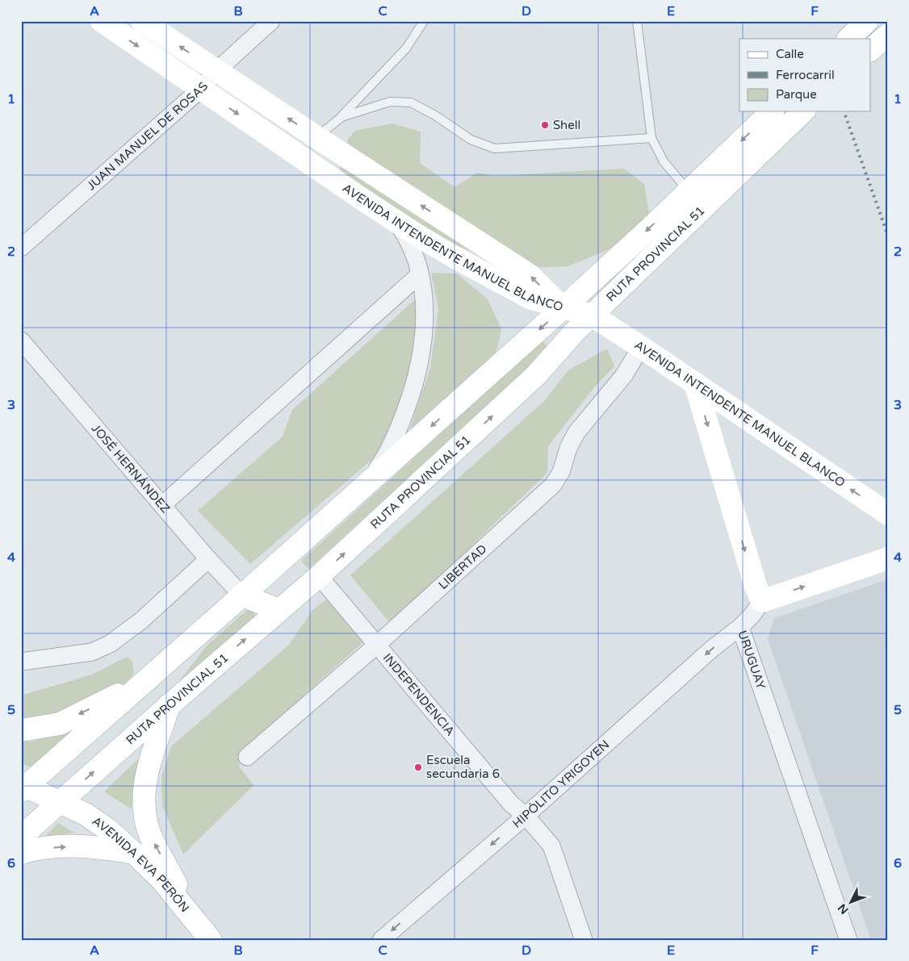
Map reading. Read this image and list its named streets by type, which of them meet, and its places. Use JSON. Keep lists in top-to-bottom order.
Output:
{
  "streets": {
    "main road": ["AVENIDA INTENDENTE MANUEL BLANCO", "RUTA PROVINCIAL 51", "AVENIDA EVA PERÓN"],
    "street": [
      "JUAN MANUEL DE ROSAS",
      "JOSÉ HERNÁNDEZ",
      "LIBERTAD",
      "URUGUAY",
      "INDEPENDENCIA",
      "HIPÓLITO YRIGOYEN"
    ]
  },
  "crossings": [
    ["JUAN MANUEL DE ROSAS", "AVENIDA INTENDENTE MANUEL BLANCO"],
    ["AVENIDA INTENDENTE MANUEL BLANCO", "RUTA PROVINCIAL 51"],
    ["AVENIDA INTENDENTE MANUEL BLANCO", "LIBERTAD"],
    ["RUTA PROVINCIAL 51", "JOSÉ HERNÁNDEZ"],
    ["RUTA PROVINCIAL 51", "INDEPENDENCIA"],
    ["RUTA PROVINCIAL 51", "AVENIDA EVA PERÓN"],
    ["LIBERTAD", "INDEPENDENCIA"],
    ["URUGUAY", "HIPÓLITO YRIGOYEN"],
    ["INDEPENDENCIA", "HIPÓLITO YRIGOYEN"]
  ],
  "one_way": ["HIPÓLITO YRIGOYEN"],
  "places": ["Shell", "Escuela secundaria 6"],
  "legend": ["Calle", "Ferrocarril", "Parque"],
  "north": "bottom left",
  "grid": {
    "columns": [
      "A",
      "B",
      "C",
      "D",
      "E",
      "F"
    ],
    "rows": [
      "1",
      "2",
      "3",
      "4",
      "5",
      "6"
    ]
  }
}
